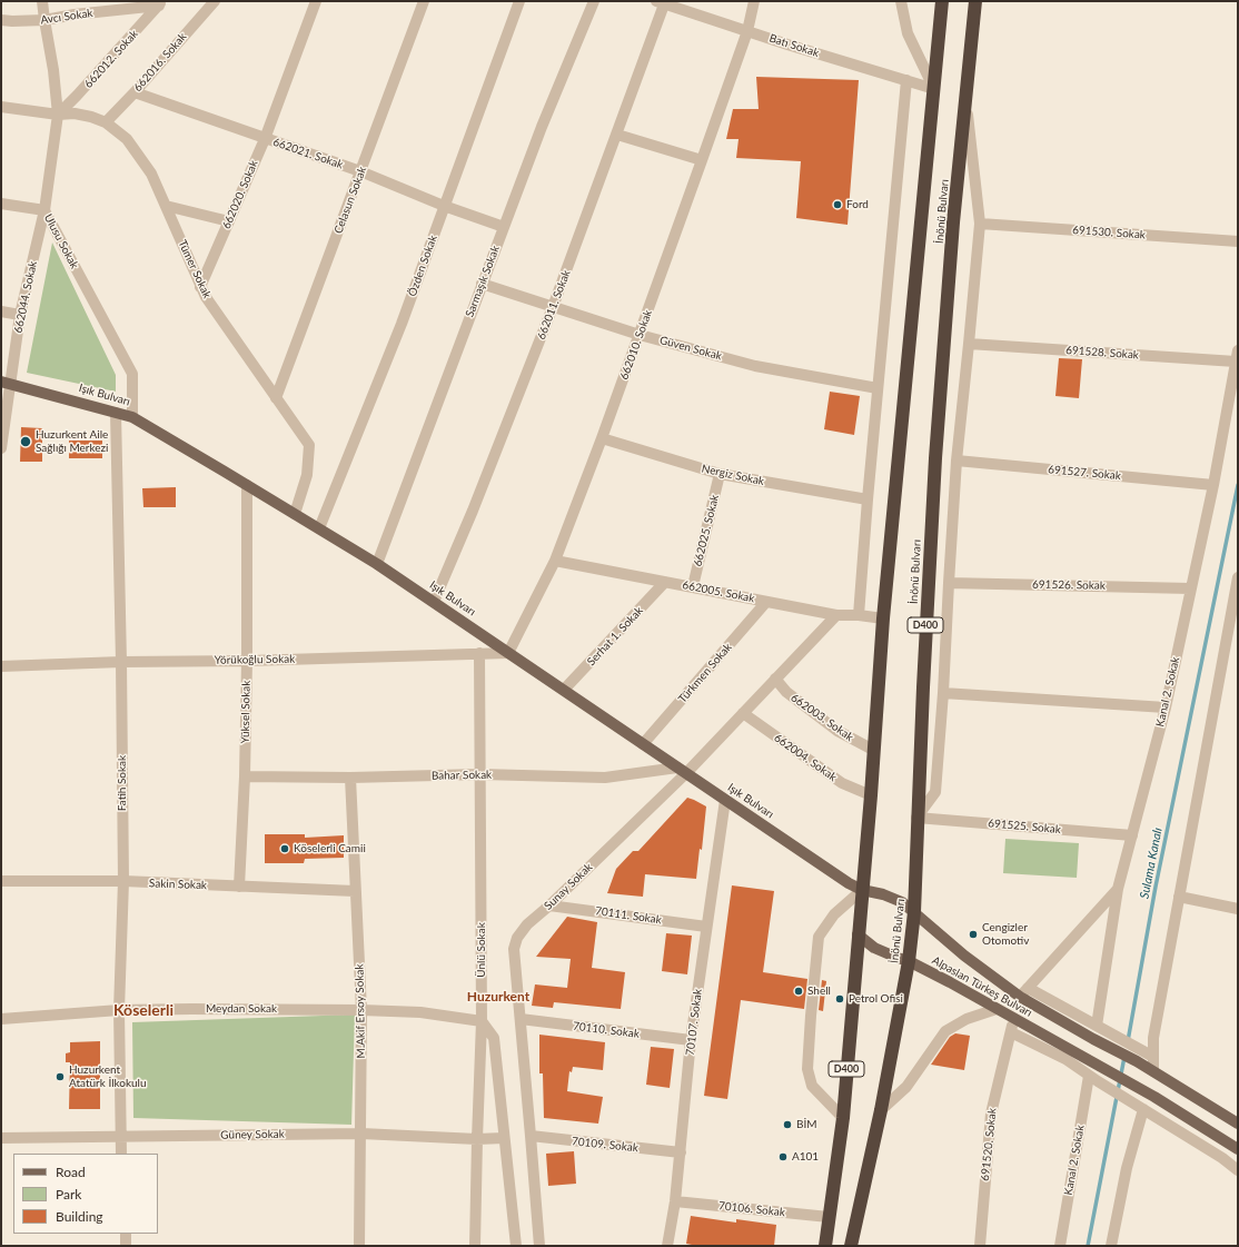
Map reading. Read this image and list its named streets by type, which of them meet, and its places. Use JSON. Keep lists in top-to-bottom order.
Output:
{
  "streets": {
    "highway": ["İnönü Bulvarı", "D400"],
    "main road": ["Işık Bulvarı", "Alpaslan Türkeş Bulvarı"],
    "street": [
      "Avcı Sokak",
      "Batı Sokak",
      "662012. Sokak",
      "662016. Sokak",
      "662021. Sokak",
      "662020. Sokak",
      "Celasun Sokak",
      "691530. Sokak",
      "Ulusu Sokak",
      "Özden Sokak",
      "Tümer Sokak",
      "Sarmaşık Sokak",
      "662044. Sokak",
      "662011. Sokak",
      "662010. Sokak",
      "Güven Sokak",
      "691528. Sokak",
      "691527. Sokak",
      "Nergiz Sokak",
      "662025. Sokak",
      "691526. Sokak",
      "662005. Sokak",
      "Serhat 1. Sokak",
      "Yörükoğlu Sokak",
      "Türkmen Sokak",
      "Kanal 2. Sokak",
      "Yüksel Sokak",
      "662003. Sokak",
      "662004. Sokak",
      "Bahar Sokak",
      "Fatih Sokak",
      "691525. Sokak",
      "Sakin Sokak",
      "Sunay Sokak",
      "70111. Sokak",
      "Ünlü Sokak",
      "Meydan Sokak",
      "M.Akif Ersoy Sokak",
      "70107. Sokak",
      "70110. Sokak",
      "Güney Sokak",
      "70109. Sokak",
      "691520. Sokak",
      "70106. Sokak"
    ]
  },
  "crossings": [
    ["Avcı Sokak", "662012. Sokak"],
    ["Avcı Sokak", "Ulusu Sokak"],
    ["Batı Sokak", "İnönü Bulvarı"],
    ["Batı Sokak", "662011. Sokak"],
    ["Batı Sokak", "662010. Sokak"],
    ["662012. Sokak", "Ulusu Sokak"],
    ["662012. Sokak", "Tümer Sokak"],
    ["662016. Sokak", "662021. Sokak"],
    ["662016. Sokak", "Tümer Sokak"],
    ["662021. Sokak", "662020. Sokak"],
    ["662021. Sokak", "Celasun Sokak"],
    ["662021. Sokak", "Özden Sokak"],
    ["662021. Sokak", "Sarmaşık Sokak"],
    ["662020. Sokak", "Tümer Sokak"],
    ["Celasun Sokak", "Tümer Sokak"],
    ["İnönü Bulvarı", "Işık Bulvarı"],
    ["İnönü Bulvarı", "662005. Sokak"],
    ["İnönü Bulvarı", "D400"],
    ["İnönü Bulvarı", "662003. Sokak"],
    ["İnönü Bulvarı", "662004. Sokak"],
    ["İnönü Bulvarı", "691525. Sokak"],
    ["İnönü Bulvarı", "Alpaslan Türkeş Bulvarı"],
    ["Ulusu Sokak", "Tümer Sokak"],
    ["Ulusu Sokak", "662044. Sokak"],
    ["Ulusu Sokak", "Işık Bulvarı"],
    ["Özden Sokak", "Işık Bulvarı"],
    ["Tümer Sokak", "Işık Bulvarı"],
    ["Sarmaşık Sokak", "Güven Sokak"],
    ["Sarmaşık Sokak", "Işık Bulvarı"],
    ["662044. Sokak", "Işık Bulvarı"],
    ["662011. Sokak", "Güven Sokak"],
    ["662011. Sokak", "Işık Bulvarı"],
    ["662010. Sokak", "Güven Sokak"],
    ["662010. Sokak", "Işık Bulvarı"],
    ["662010. Sokak", "Nergiz Sokak"],
    ["662010. Sokak", "662005. Sokak"],
    ["662010. Sokak", "Yörükoğlu Sokak"],
    ["691528. Sokak", "Kanal 2. Sokak"],
    ["Işık Bulvarı", "D400"],
    ["Işık Bulvarı", "Serhat 1. Sokak"],
    ["Işık Bulvarı", "Yörükoğlu Sokak"],
    ["Işık Bulvarı", "Türkmen Sokak"],
    ["Işık Bulvarı", "Yüksel Sokak"],
    ["Işık Bulvarı", "Bahar Sokak"],
    ["Işık Bulvarı", "Fatih Sokak"],
    ["Işık Bulvarı", "Sunay Sokak"],
    ["Işık Bulvarı", "Alpaslan Türkeş Bulvarı"],
    ["Işık Bulvarı", "70107. Sokak"],
    ["691527. Sokak", "Kanal 2. Sokak"],
    ["Nergiz Sokak", "662025. Sokak"],
    ["662025. Sokak", "662005. Sokak"],
    ["691526. Sokak", "Kanal 2. Sokak"],
    ["662005. Sokak", "Serhat 1. Sokak"],
    ["662005. Sokak", "Türkmen Sokak"],
    ["662005. Sokak", "Sunay Sokak"],
    ["D400", "Alpaslan Türkeş Bulvarı"],
    ["D400", "70106. Sokak"],
    ["Yörükoğlu Sokak", "Yüksel Sokak"],
    ["Yörükoğlu Sokak", "Fatih Sokak"],
    ["Yörükoğlu Sokak", "Ünlü Sokak"],
    ["Kanal 2. Sokak", "691525. Sokak"],
    ["Kanal 2. Sokak", "Alpaslan Türkeş Bulvarı"],
    ["Yüksel Sokak", "Bahar Sokak"],
    ["Yüksel Sokak", "Sakin Sokak"],
    ["662003. Sokak", "Sunay Sokak"],
    ["662004. Sokak", "Sunay Sokak"],
    ["Bahar Sokak", "Sunay Sokak"],
    ["Bahar Sokak", "Ünlü Sokak"],
    ["Bahar Sokak", "M.Akif Ersoy Sokak"],
    ["Fatih Sokak", "Sakin Sokak"],
    ["Fatih Sokak", "Meydan Sokak"],
    ["Fatih Sokak", "Güney Sokak"],
    ["Sakin Sokak", "M.Akif Ersoy Sokak"],
    ["Sunay Sokak", "70111. Sokak"],
    ["Sunay Sokak", "70110. Sokak"],
    ["Sunay Sokak", "70109. Sokak"],
    ["70111. Sokak", "70107. Sokak"],
    ["Ünlü Sokak", "Meydan Sokak"],
    ["Ünlü Sokak", "Güney Sokak"],
    ["Alpaslan Türkeş Bulvarı", "691520. Sokak"],
    ["Meydan Sokak", "M.Akif Ersoy Sokak"],
    ["M.Akif Ersoy Sokak", "Güney Sokak"],
    ["70107. Sokak", "70110. Sokak"],
    ["70107. Sokak", "70109. Sokak"],
    ["70107. Sokak", "70106. Sokak"]
  ],
  "districts": ["Huzurkent", "Köselerli"],
  "water": ["Sulama Kanalı"],
  "places": [
    "Ford",
    "Huzurkent Aile Sağlığı Merkezi",
    "Köselerli Camii",
    "Cengizler Otomotiv",
    "Shell",
    "Petrol Ofisi",
    "Huzurkent Atatürk İlkokulu",
    "BİM",
    "A101"
  ],
  "legend": ["Road", "Park", "Building"]
}
